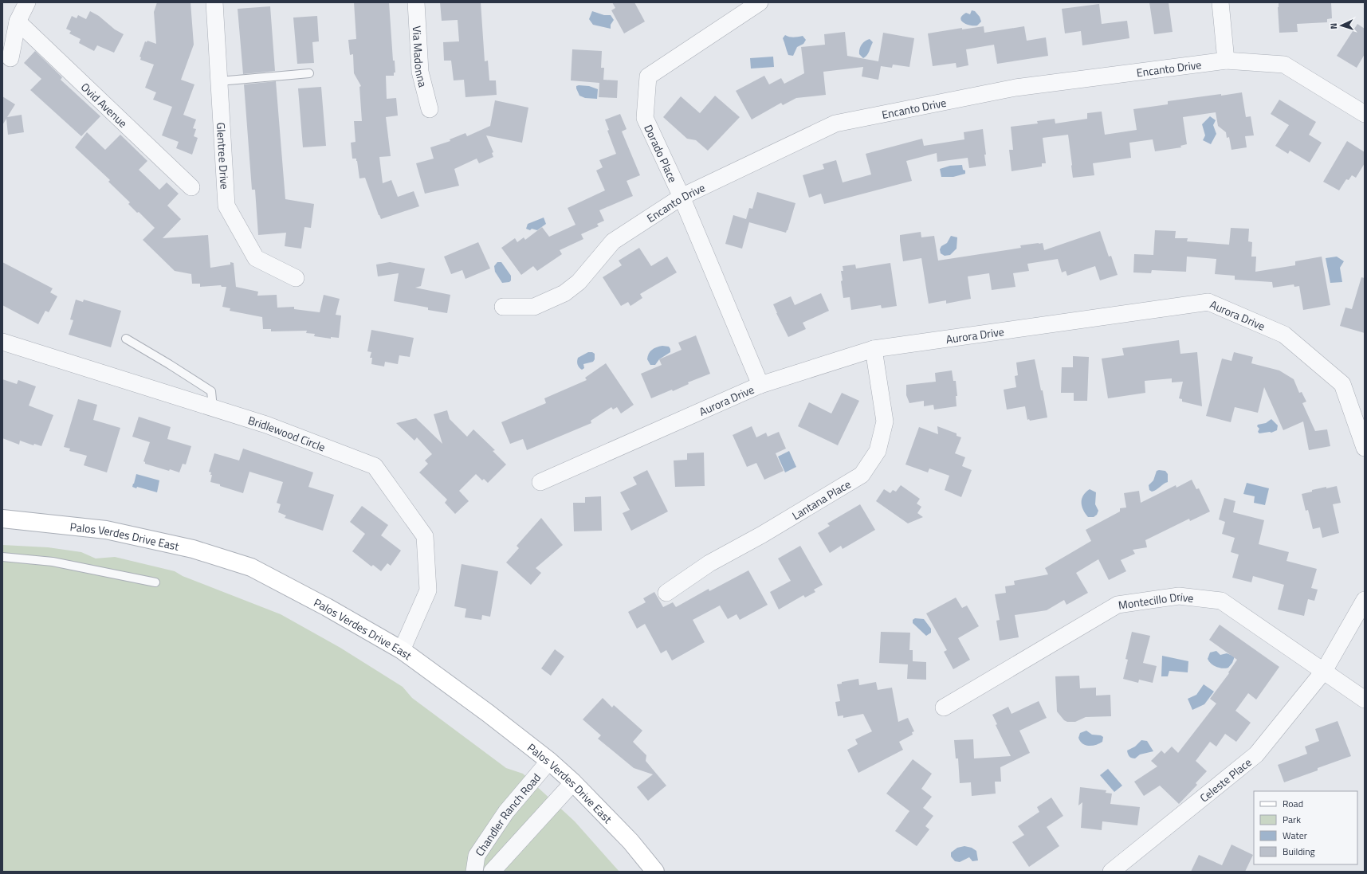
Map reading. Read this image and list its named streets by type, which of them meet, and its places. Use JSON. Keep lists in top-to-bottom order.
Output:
{
  "streets": {
    "main road": ["Palos Verdes Drive East"],
    "street": [
      "Via Madonna",
      "Encanto Drive",
      "Ovid Avenue",
      "Dorado Place",
      "Glentree Drive",
      "Aurora Drive",
      "Bridlewood Circle",
      "Lantana Place",
      "Montecillo Drive",
      "Celeste Place",
      "Chandler Ranch Road"
    ]
  },
  "crossings": [
    ["Encanto Drive", "Dorado Place"],
    ["Dorado Place", "Aurora Drive"],
    ["Aurora Drive", "Lantana Place"],
    ["Bridlewood Circle", "Palos Verdes Drive East"],
    ["Palos Verdes Drive East", "Chandler Ranch Road"],
    ["Montecillo Drive", "Celeste Place"]
  ],
  "legend": [
    "Road",
    "Park",
    "Water",
    "Building"
  ],
  "north": "left"
}
